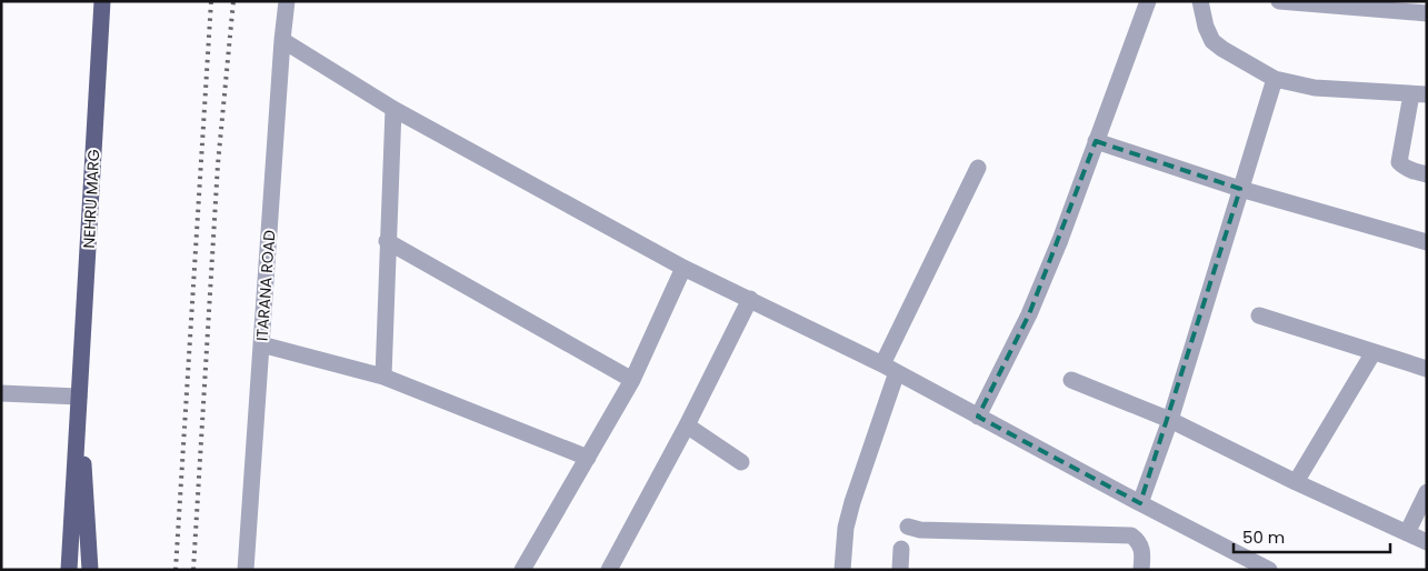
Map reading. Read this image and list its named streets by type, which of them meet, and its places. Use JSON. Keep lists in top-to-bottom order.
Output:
{
  "streets": {
    "main road": ["NEHRU MARG"],
    "street": ["ITARANA ROAD"]
  },
  "scale_bar": "50 m"
}
